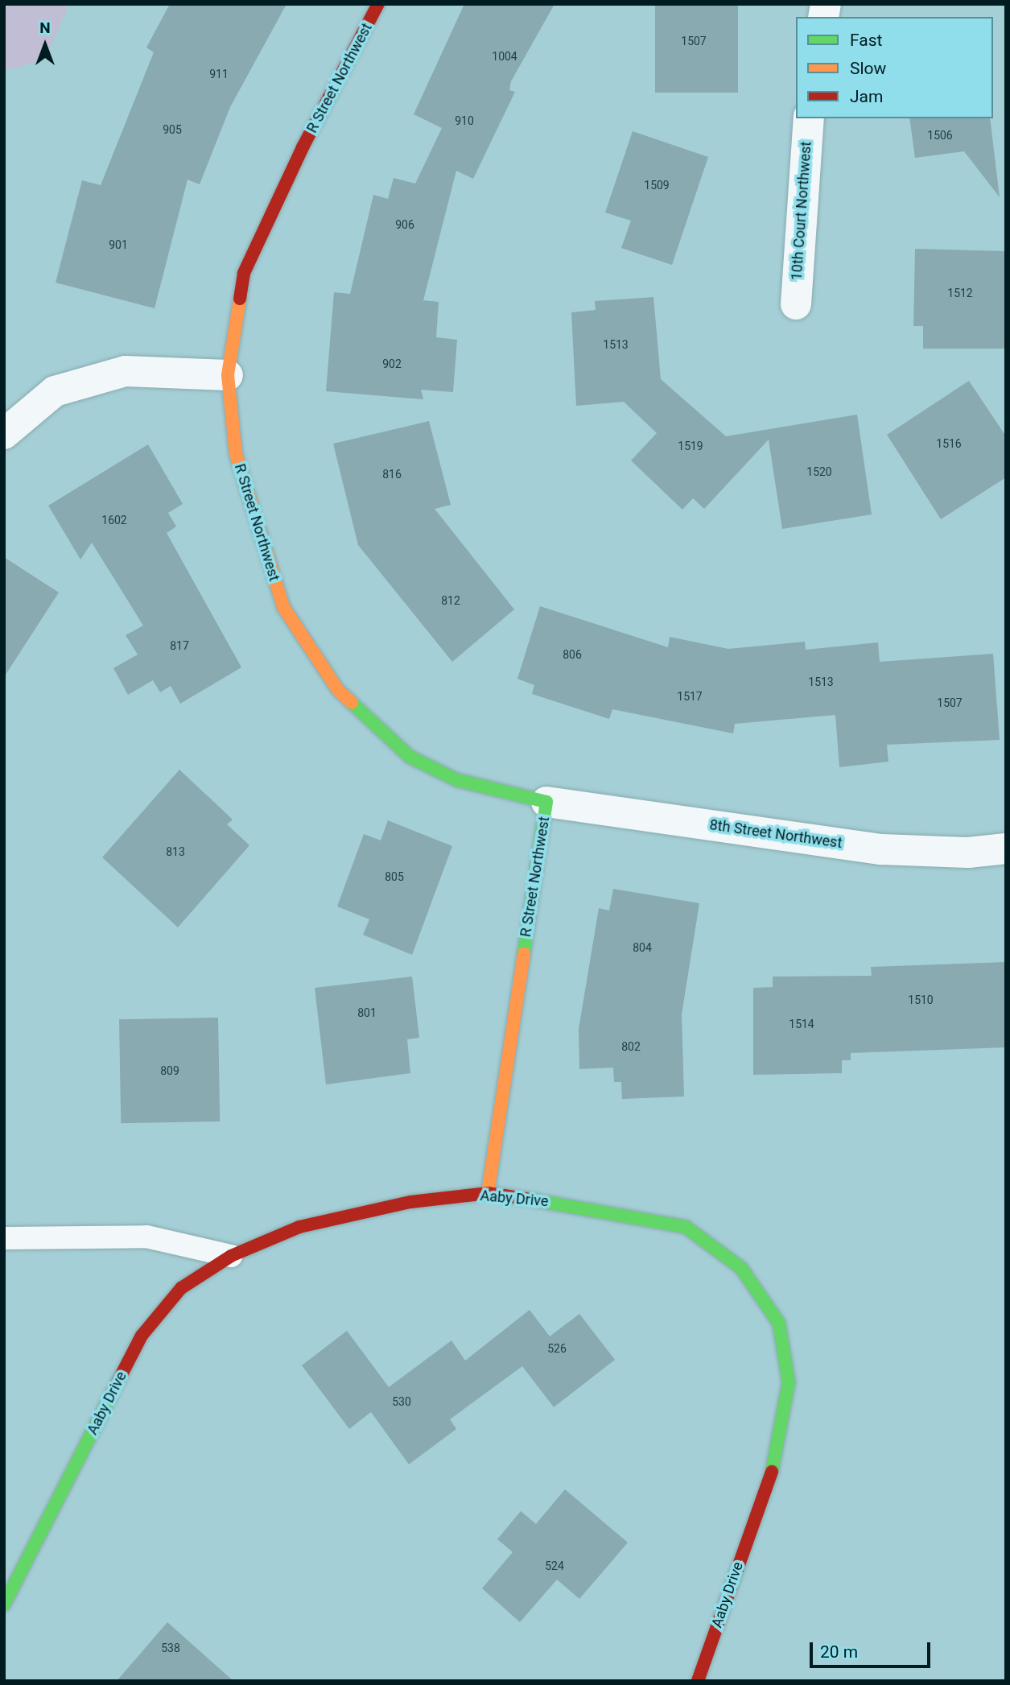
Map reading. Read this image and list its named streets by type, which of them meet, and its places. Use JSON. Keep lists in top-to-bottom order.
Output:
{
  "streets": {
    "street": [
      "R Street Northwest",
      "10th Court Northwest",
      "8th Street Northwest",
      "Aaby Drive"
    ]
  },
  "crossings": [
    ["R Street Northwest", "8th Street Northwest"],
    ["R Street Northwest", "Aaby Drive"]
  ],
  "house_numbers": [
    "1507",
    "1004",
    "911",
    "910",
    "905",
    "1506",
    "1509",
    "906",
    "901",
    "1512",
    "1513",
    "902",
    "1516",
    "1519",
    "1520",
    "816",
    "1602",
    "812",
    "817",
    "806",
    "1513",
    "1517",
    "1507",
    "813",
    "805",
    "804",
    "1510",
    "801",
    "1514",
    "802",
    "809",
    "526",
    "530",
    "524",
    "538"
  ],
  "legend": ["Fast", "Slow", "Jam"],
  "scale_bar": "20 m",
  "north": "top"
}
